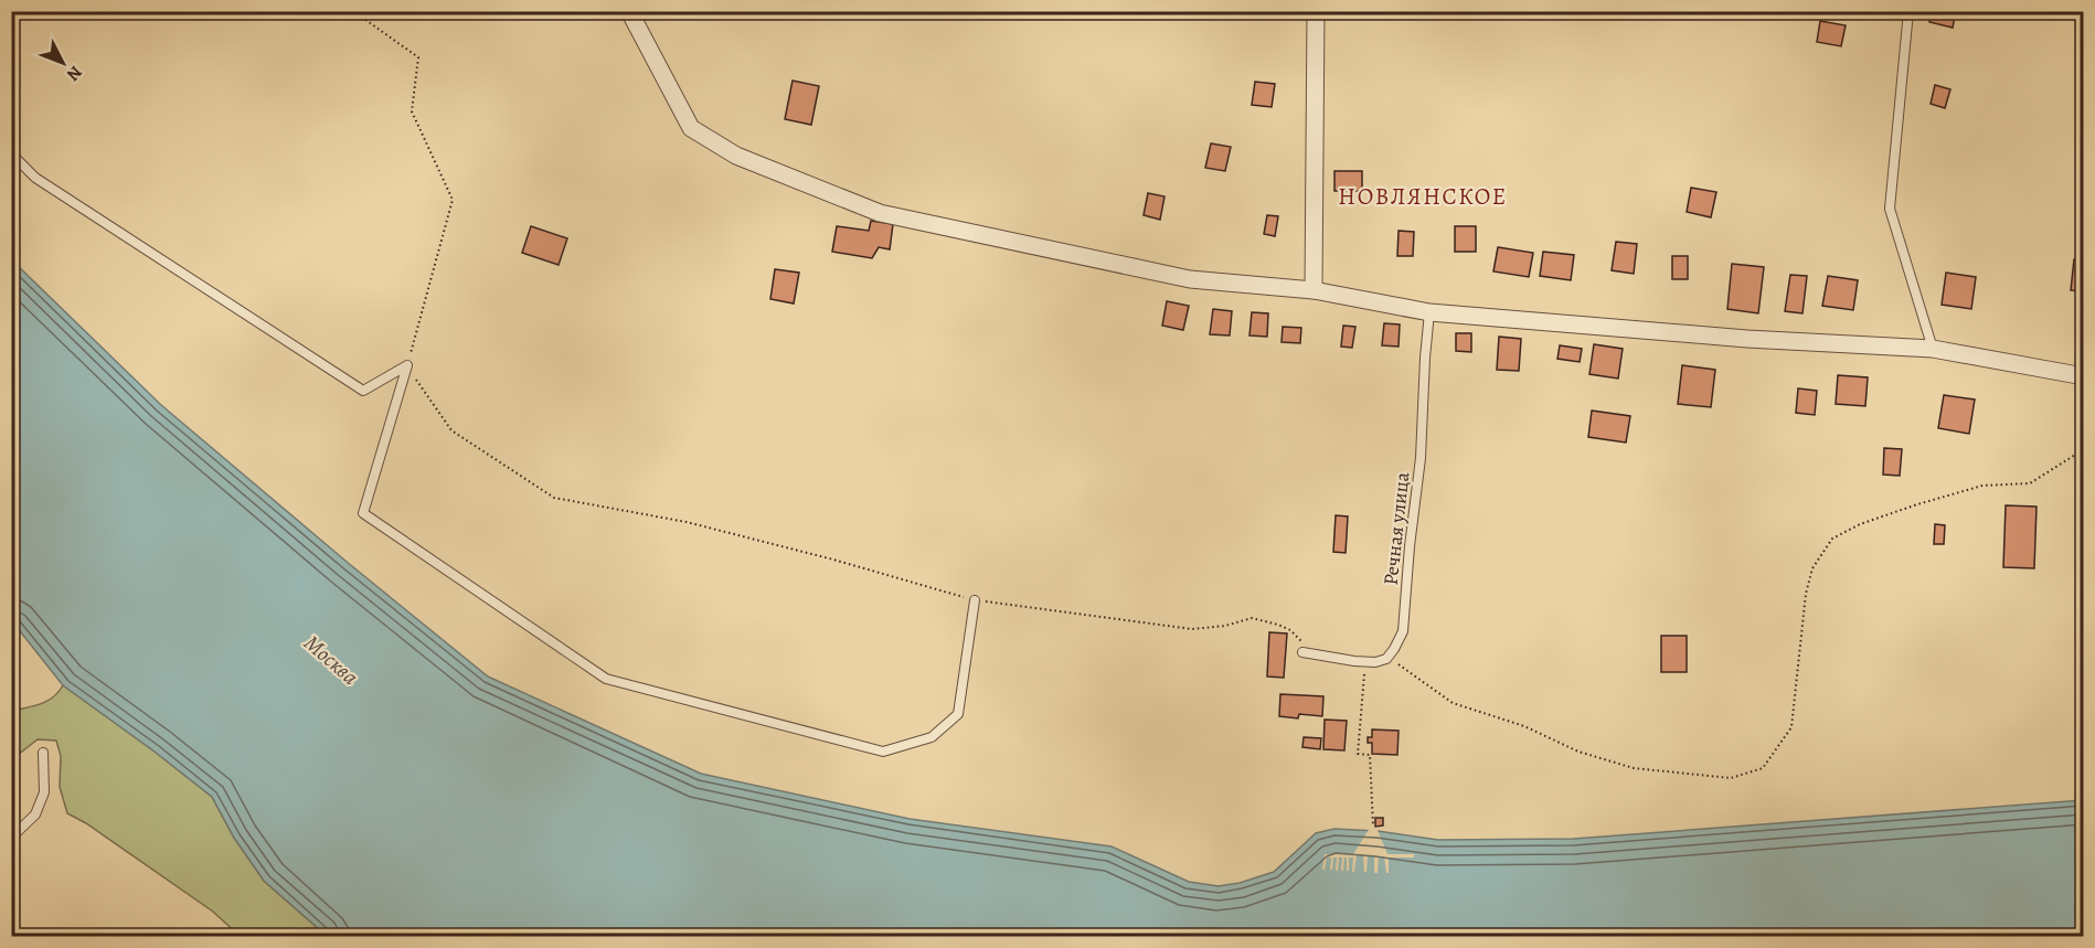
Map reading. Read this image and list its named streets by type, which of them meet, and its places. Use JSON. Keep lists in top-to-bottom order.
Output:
{
  "streets": {
    "lane": ["Речная улица"]
  },
  "districts": ["НОВЛЯНСКОЕ"],
  "water": ["Москва"],
  "north": "bottom right"
}
